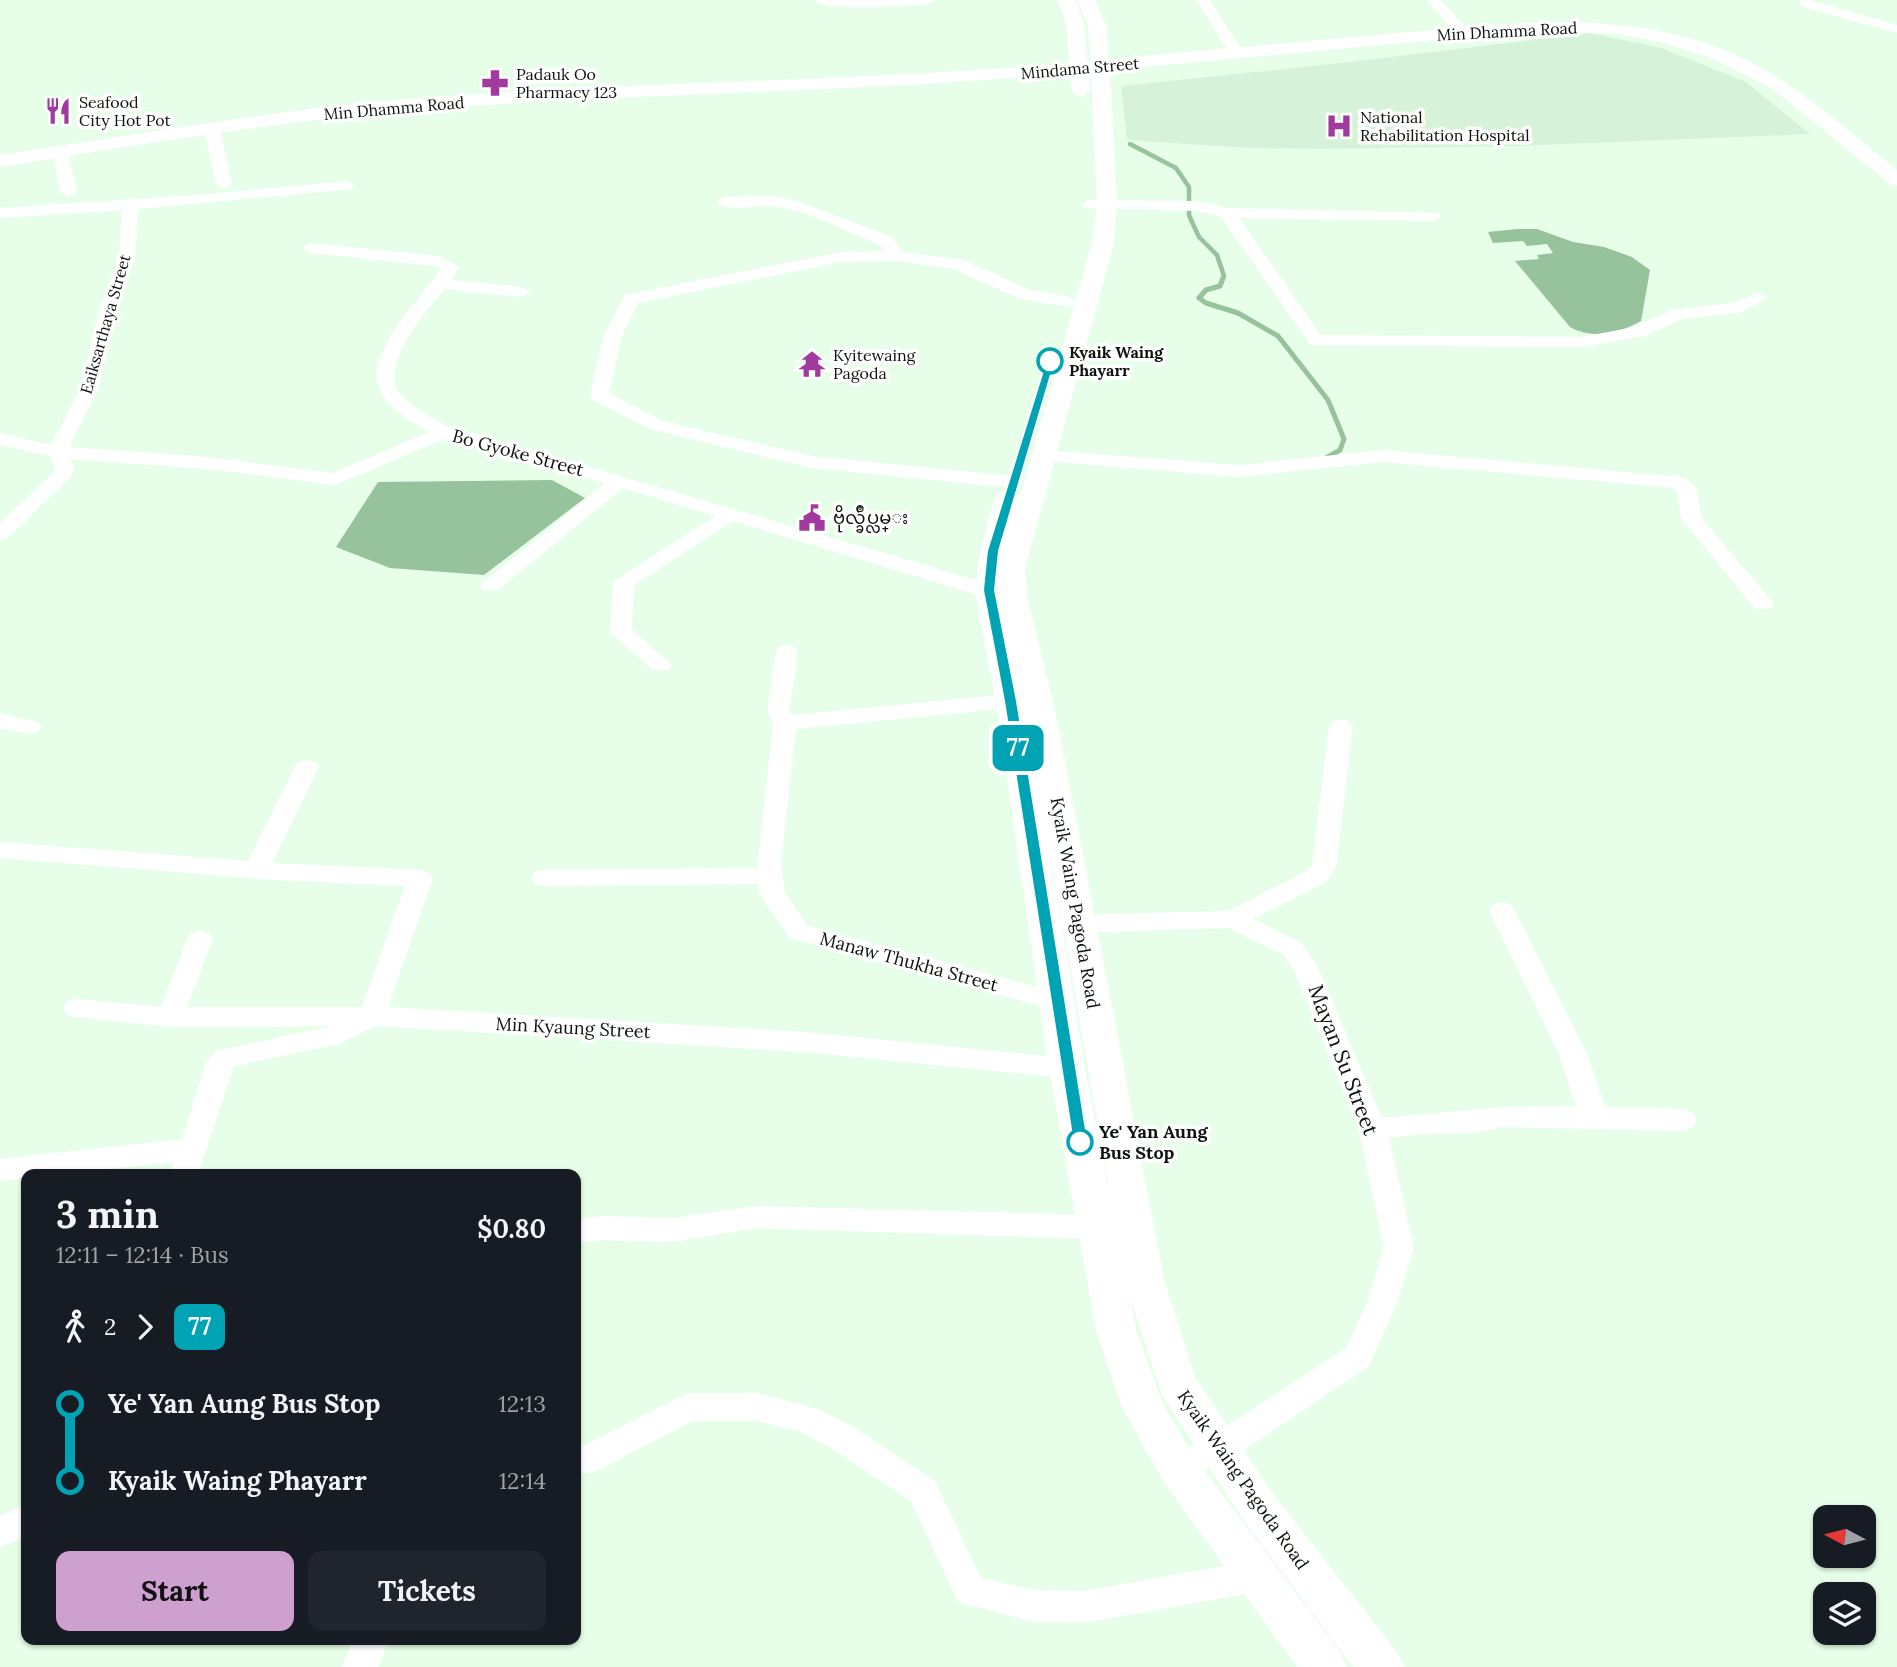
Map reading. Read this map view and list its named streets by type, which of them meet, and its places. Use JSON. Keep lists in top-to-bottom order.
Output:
{
  "streets": {
    "main road": ["Min Dhamma Road", "Mindama Street", "Kyaik Waing Pagoda Road"],
    "street": [
      "Eaiksarthaya Street",
      "Bo Gyoke Street",
      "Manaw Thukha Street",
      "Min Kyaung Street",
      "Mayan Su Street"
    ]
  },
  "crossings": [
    ["Min Dhamma Road", "Mindama Street"],
    ["Mindama Street", "Kyaik Waing Pagoda Road"],
    ["Eaiksarthaya Street", "Bo Gyoke Street"],
    ["Bo Gyoke Street", "Kyaik Waing Pagoda Road"],
    ["Kyaik Waing Pagoda Road", "Manaw Thukha Street"],
    ["Kyaik Waing Pagoda Road", "Min Kyaung Street"],
    ["Kyaik Waing Pagoda Road", "Mayan Su Street"]
  ],
  "places": {
    "pharmacy": ["Padauk Oo Pharmacy 123"],
    "restaurant": ["Seafood City Hot Pot"],
    "hospital": ["National Rehabilitation Hospital"],
    "other": ["Kyaik Waing Phayarr", "Ye' Yan Aung Bus Stop"],
    "temple": ["Kyitewaing Pagoda"],
    "public building": ["ဗိုလ္ခ်ဳပ္လမ္း"]
  },
  "lines": ["bus line 77"],
  "north": "left",
  "page": {
    "on_map": "77",
    "heading": ["3 min", "12:11 – 12:14 · Bus", "$0.80"],
    "legs": ["2", "77"],
    "list": [
      {
        "name": "Ye' Yan Aung Bus Stop",
        "value": "12:13"
      },
      {
        "name": "Kyaik Waing Phayarr",
        "value": "12:14"
      }
    ],
    "buttons": ["Start", "Tickets"]
  }
}
